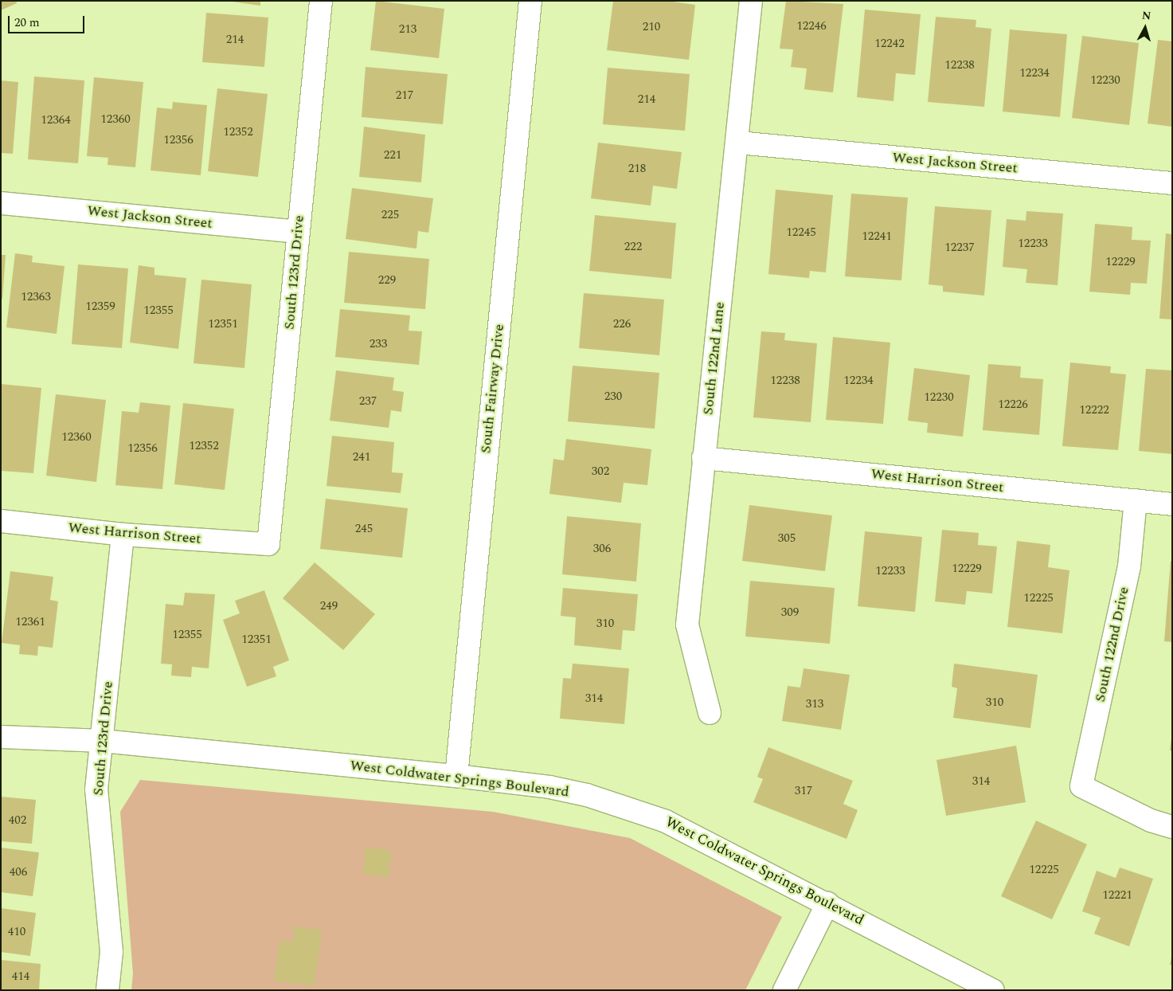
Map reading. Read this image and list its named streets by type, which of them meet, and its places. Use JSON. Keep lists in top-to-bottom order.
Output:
{
  "streets": {
    "street": [
      "West Jackson Street",
      "South 123rd Drive",
      "South 122nd Lane",
      "South Fairway Drive",
      "West Harrison Street",
      "South 122nd Drive",
      "West Coldwater Springs Boulevard"
    ]
  },
  "crossings": [
    ["West Jackson Street", "South 123rd Drive"],
    ["West Jackson Street", "South 122nd Lane"],
    ["South 123rd Drive", "West Harrison Street"],
    ["South 123rd Drive", "West Coldwater Springs Boulevard"],
    ["South 122nd Lane", "West Harrison Street"],
    ["South Fairway Drive", "West Coldwater Springs Boulevard"],
    ["West Harrison Street", "South 122nd Drive"]
  ],
  "house_numbers": [
    "12246",
    "210",
    "213",
    "214",
    "12242",
    "12238",
    "12234",
    "12230",
    "217",
    "214",
    "12360",
    "12364",
    "12352",
    "12356",
    "221",
    "218",
    "225",
    "12245",
    "12241",
    "12233",
    "222",
    "12237",
    "12229",
    "229",
    "12363",
    "12359",
    "12355",
    "12351",
    "226",
    "233",
    "12238",
    "12234",
    "230",
    "12230",
    "237",
    "12226",
    "12222",
    "12360",
    "12352",
    "12356",
    "241",
    "302",
    "245",
    "305",
    "306",
    "12229",
    "12233",
    "12225",
    "249",
    "309",
    "12361",
    "310",
    "12355",
    "12351",
    "314",
    "310",
    "313",
    "314",
    "317",
    "402",
    "12225",
    "406",
    "12221",
    "410",
    "414"
  ],
  "scale_bar": "20 m",
  "north": "top"
}
